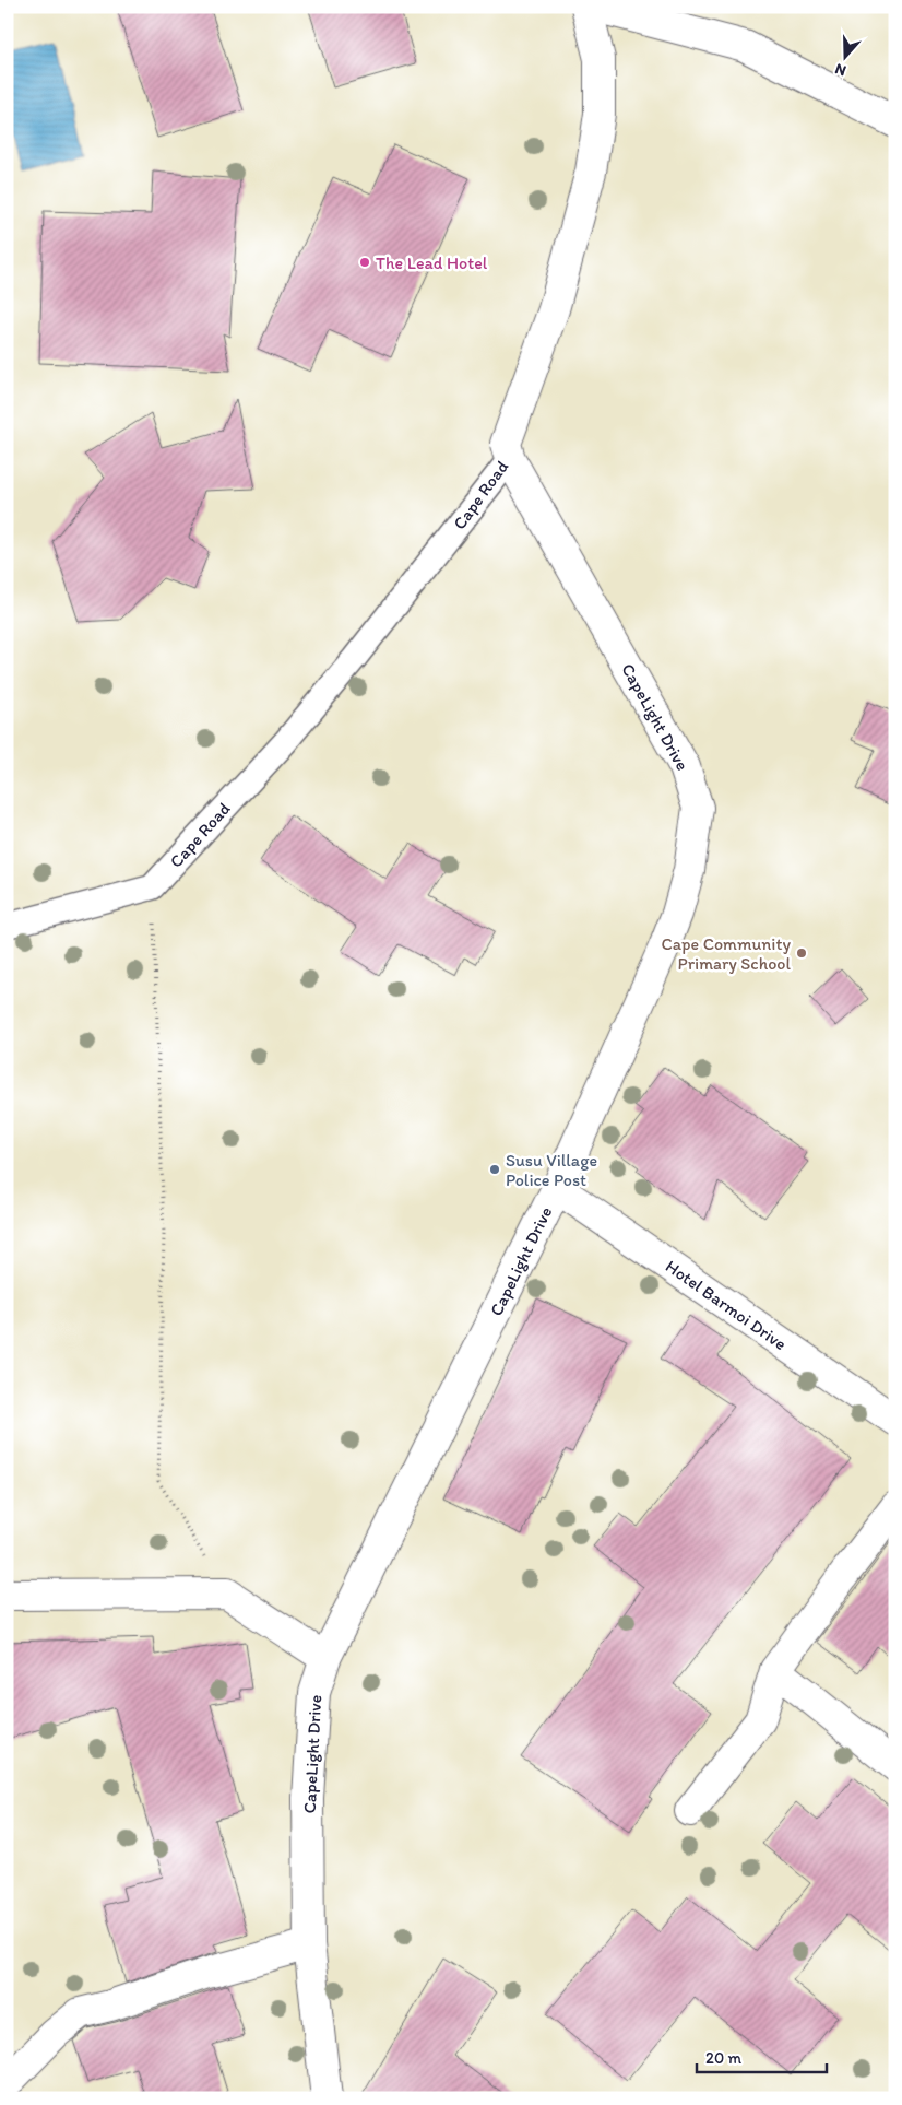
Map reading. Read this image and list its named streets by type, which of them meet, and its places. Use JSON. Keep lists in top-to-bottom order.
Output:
{
  "streets": {
    "street": ["Cape Road", "CapeLight Drive", "Hotel Barmoi Drive"]
  },
  "crossings": [
    ["Cape Road", "CapeLight Drive"],
    ["CapeLight Drive", "Hotel Barmoi Drive"]
  ],
  "places": ["The Lead Hotel", "Cape Community Primary School", "Susu Village Police Post"],
  "scale_bar": "20 m",
  "north": "bottom"
}
